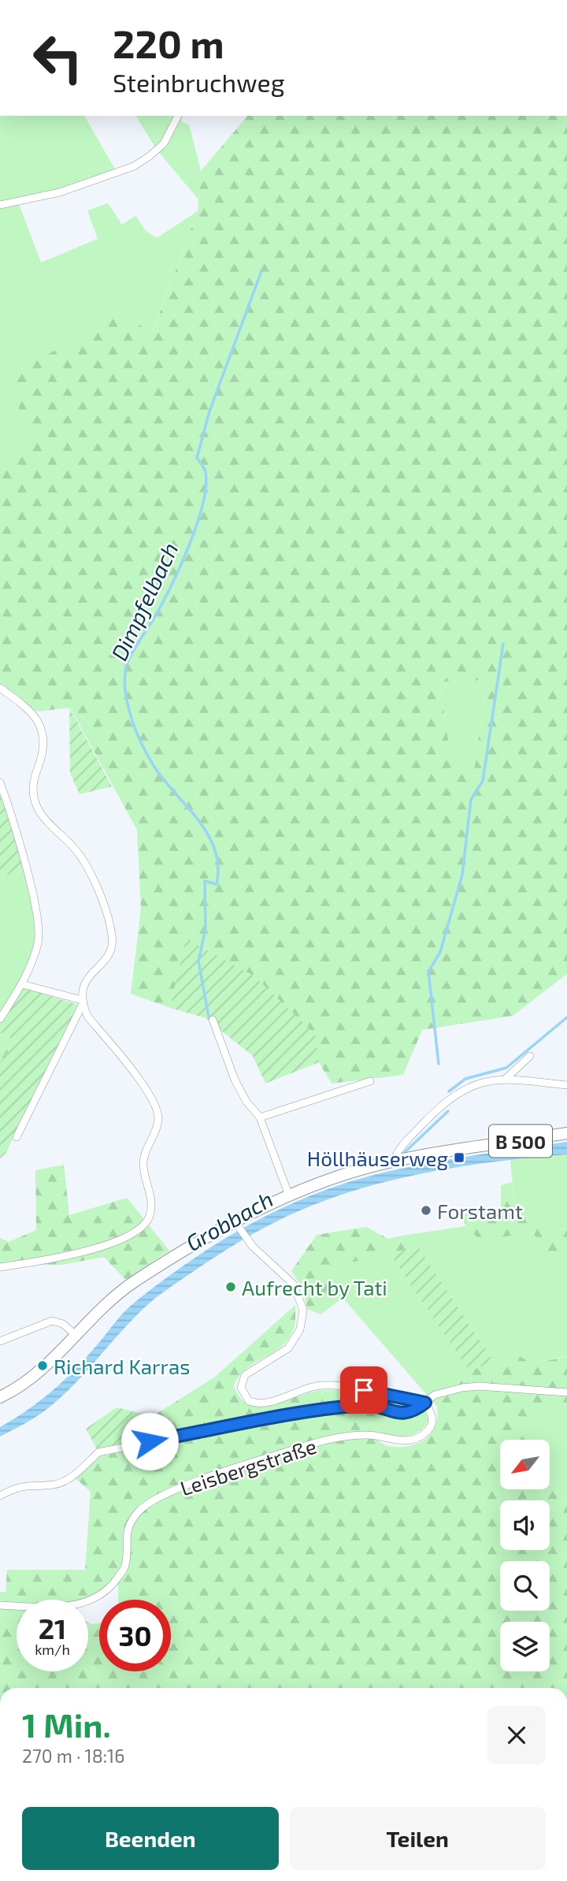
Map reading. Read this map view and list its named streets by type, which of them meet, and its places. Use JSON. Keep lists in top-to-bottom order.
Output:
{
  "streets": {
    "main road": ["B 500"],
    "street": ["Leisbergstraße"]
  },
  "water": ["Dimpfelbach", "Grobbach"],
  "places": {
    "transit": ["Höllhäuserweg"],
    "other": ["Forstamt", "Aufrecht by Tati", "Richard Karras"]
  },
  "north": "bottom left",
  "page": {
    "turn": ["220 m", "Steinbruchweg"],
    "speed": "21 km/h",
    "limit": "30",
    "heading": ["1 Min.", "270 m · 18:16"],
    "buttons": ["Beenden", "Teilen"]
  }
}
